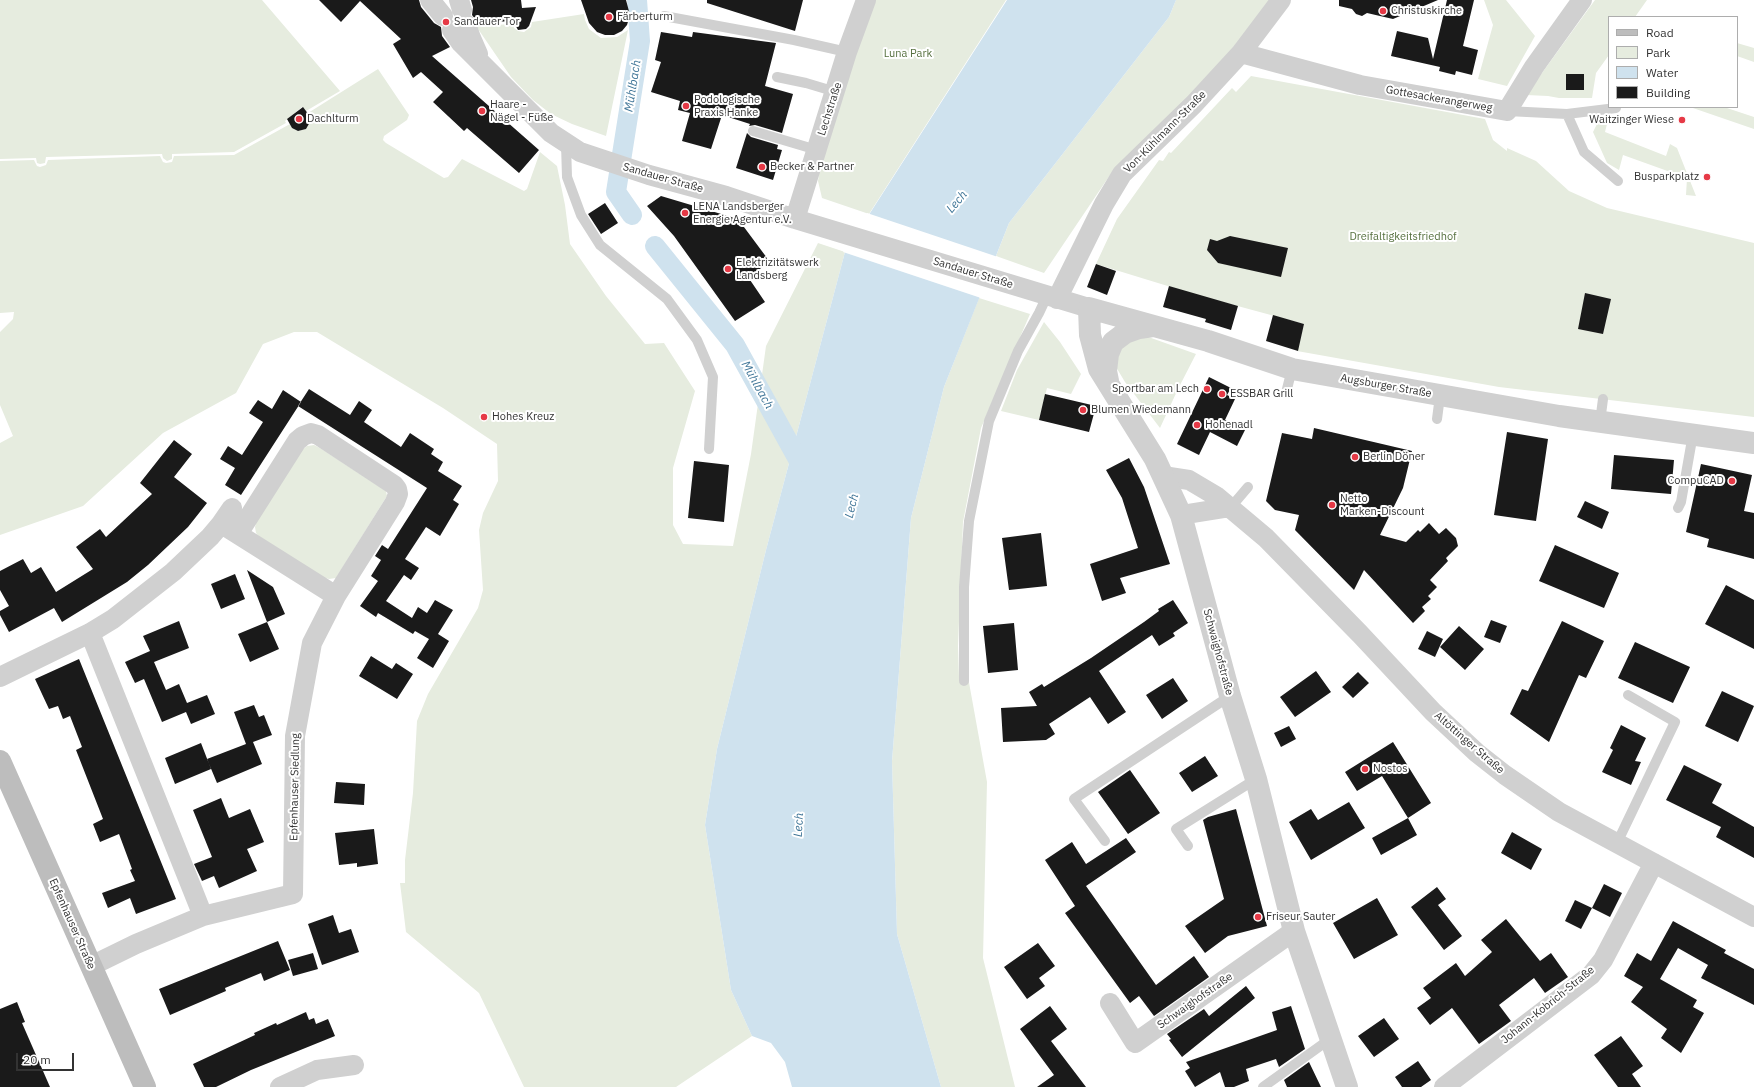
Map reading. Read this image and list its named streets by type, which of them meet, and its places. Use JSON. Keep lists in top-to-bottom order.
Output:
{
  "streets": {
    "main road": ["Epfenhauser Straße"],
    "street": [
      "Gottesackerangerweg",
      "Lechstraße",
      "Von-Kühlmann-Straße",
      "Sandauer Straße",
      "Augsburger Straße",
      "Schwaighofstraße",
      "Altöttinger Straße",
      "Epfenhauser Siedlung",
      "Johann-Kobrich-Straße"
    ]
  },
  "crossings": [
    ["Gottesackerangerweg", "Von-Kühlmann-Straße"],
    ["Lechstraße", "Sandauer Straße"],
    ["Von-Kühlmann-Straße", "Sandauer Straße"],
    ["Von-Kühlmann-Straße", "Augsburger Straße"],
    ["Sandauer Straße", "Augsburger Straße"],
    ["Augsburger Straße", "Schwaighofstraße"],
    ["Schwaighofstraße", "Altöttinger Straße"],
    ["Altöttinger Straße", "Johann-Kobrich-Straße"],
    ["Epfenhauser Siedlung", "Epfenhauser Straße"]
  ],
  "water": ["Mühlbach", "Lech"],
  "parks": ["Luna Park", "Dreifaltigkeitsfriedhof"],
  "places": [
    "Christuskirche",
    "Färberturm",
    "Sandauer Tor",
    "Podologische Praxis Hanke",
    "Haare - Nägel - Füße",
    "Dachlturm",
    "Waitzinger Wiese",
    "Becker & Partner",
    "Busparkplatz",
    "LENA Landsberger Energie Agentur e.V.",
    "Elektrizitätswerk Landsberg",
    "Sportbar am Lech",
    "ESSBAR Grill",
    "Blumen Wiedemann",
    "Hohes Kreuz",
    "Hohenadl",
    "Berlin Döner",
    "CompuCAD",
    "Netto Marken-Discount",
    "Nostos",
    "Friseur Sauter"
  ],
  "legend": [
    "Road",
    "Park",
    "Water",
    "Building"
  ],
  "scale_bar": "20 m"
}
